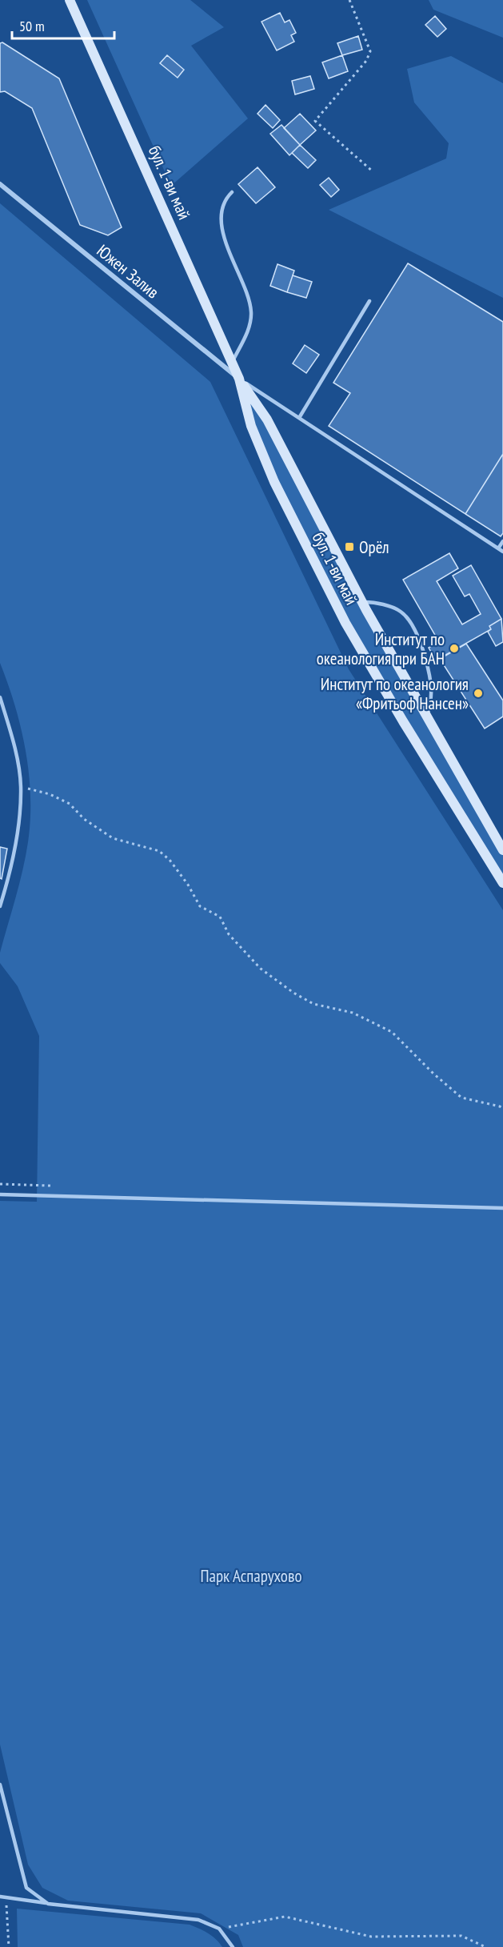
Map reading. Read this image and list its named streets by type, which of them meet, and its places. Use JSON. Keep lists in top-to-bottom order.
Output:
{
  "streets": {
    "main road": ["бул. 1-ви май"],
    "street": ["Южен Залив"]
  },
  "crossings": [
    ["бул. 1-ви май", "Южен Залив"]
  ],
  "parks": ["Парк Аспарухово"],
  "places": {
    "transit": ["Орёл"],
    "other": ["Институт по океанология при БАН", "Институт по океанология «Фритьоф Нансен»"]
  },
  "scale_bar": "50 m"
}
